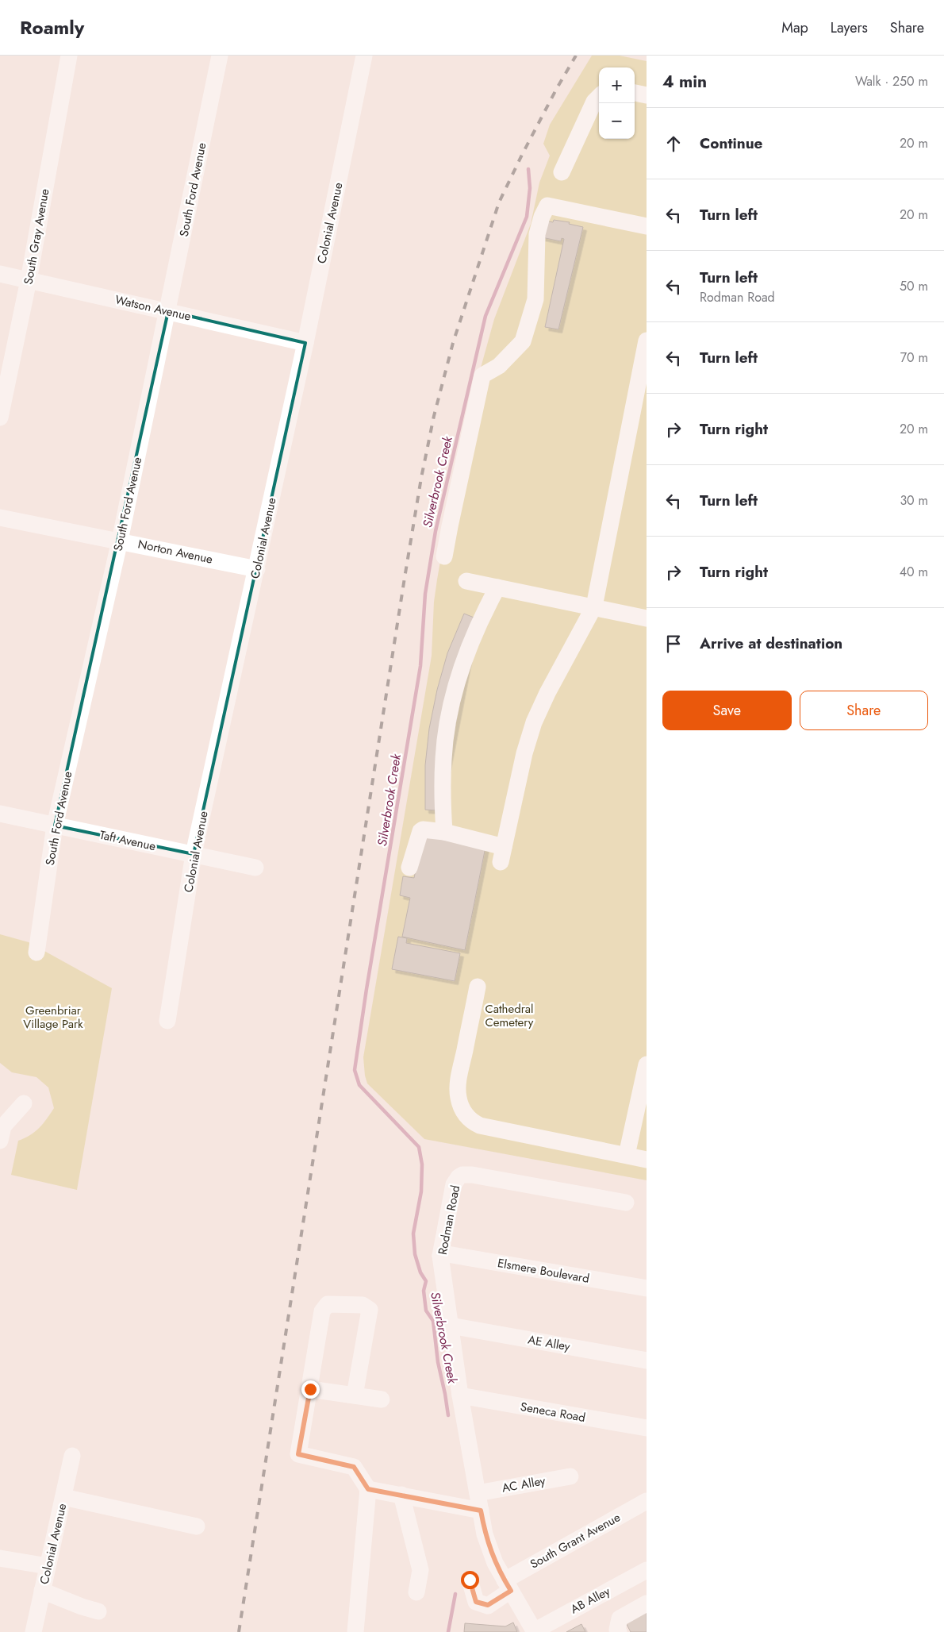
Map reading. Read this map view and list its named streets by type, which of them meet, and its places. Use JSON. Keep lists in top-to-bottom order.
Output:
{
  "streets": {
    "street": [
      "South Ford Avenue",
      "Colonial Avenue",
      "South Gray Avenue",
      "Watson Avenue",
      "Norton Avenue",
      "Taft Avenue",
      "Rodman Road",
      "Elsmere Boulevard",
      "AE Alley",
      "Seneca Road",
      "AC Alley",
      "South Grant Avenue",
      "AB Alley"
    ]
  },
  "crossings": [
    ["South Ford Avenue", "Watson Avenue"],
    ["South Ford Avenue", "Norton Avenue"],
    ["South Ford Avenue", "Taft Avenue"],
    ["Colonial Avenue", "Watson Avenue"],
    ["Colonial Avenue", "Norton Avenue"],
    ["Colonial Avenue", "Taft Avenue"],
    ["South Gray Avenue", "Watson Avenue"],
    ["Rodman Road", "Elsmere Boulevard"],
    ["Rodman Road", "AE Alley"],
    ["Rodman Road", "Seneca Road"],
    ["Rodman Road", "AC Alley"],
    ["Rodman Road", "South Grant Avenue"],
    ["Rodman Road", "AB Alley"]
  ],
  "water": ["Silverbrook Creek"],
  "parks": ["Cathedral Cemetery", "Greenbriar Village Park"],
  "page": {
    "header": "Roamly",
    "nav": ["Map", "Layers", "Share"],
    "heading": ["4 min", "Walk · 250 m"],
    "map_buttons": ["+", "−"],
    "list": [
      ["Continue", "20 m"],
      ["Turn left", "20 m"],
      ["Turn left", "Rodman Road", "50 m"],
      ["Turn left", "70 m"],
      ["Turn right", "20 m"],
      ["Turn left", "30 m"],
      ["Turn right", "40 m"],
      "Arrive at destination"
    ],
    "buttons": ["Save", "Share"]
  }
}
